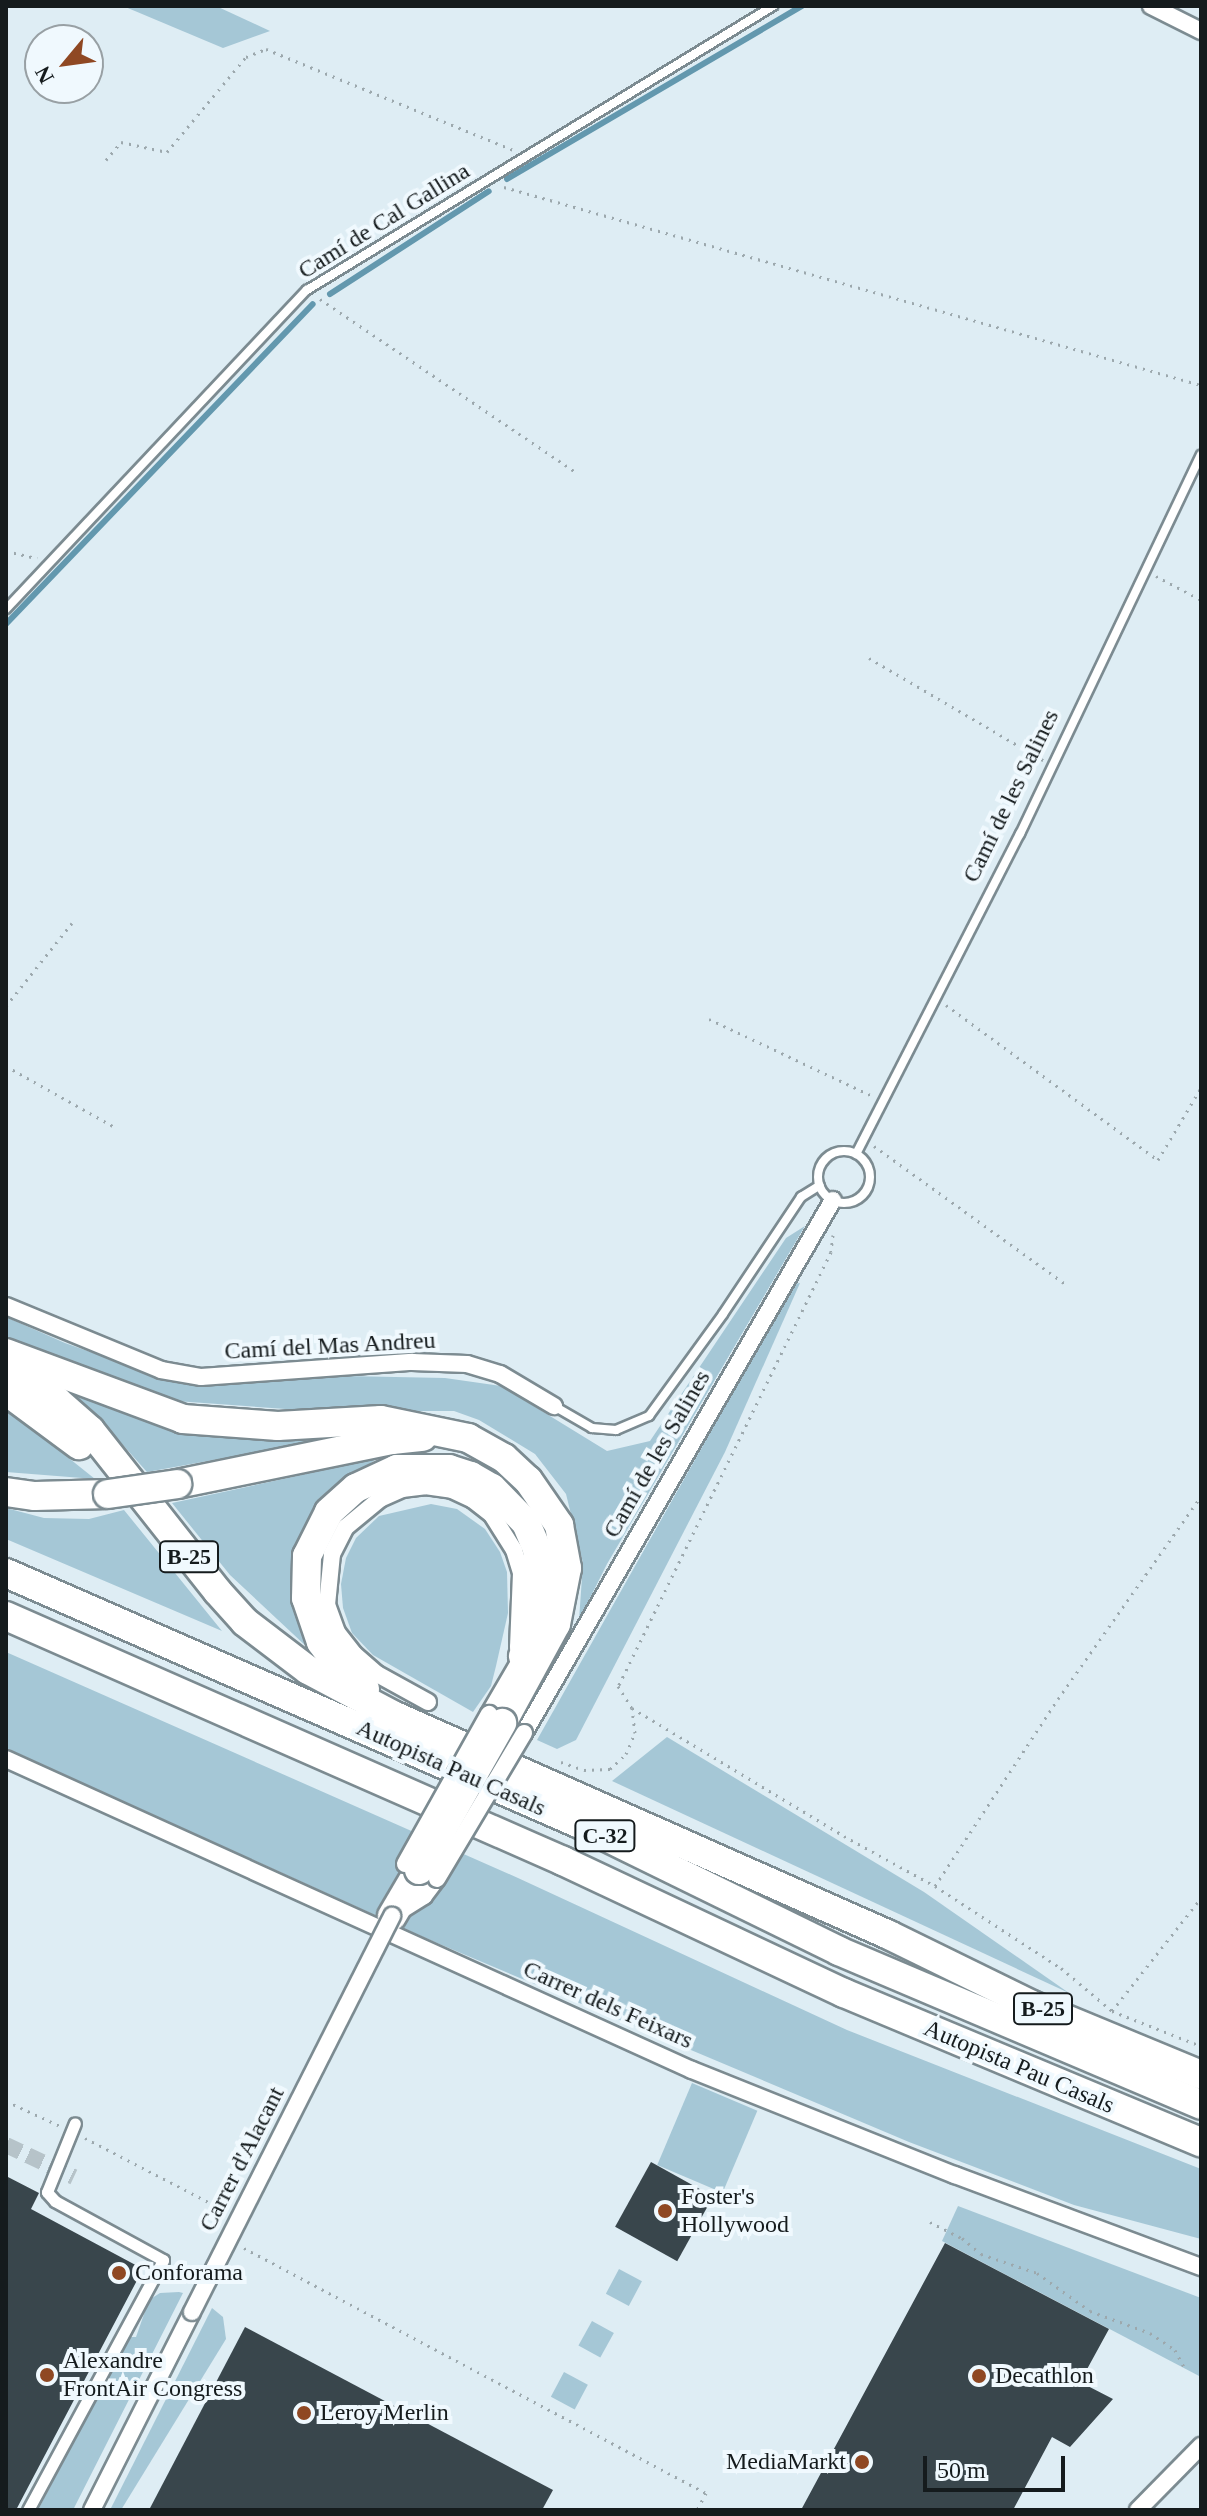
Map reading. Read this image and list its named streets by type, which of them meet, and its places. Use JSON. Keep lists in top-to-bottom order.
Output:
{
  "streets": {
    "highway": ["B-25", "Autopista Pau Casals", "C-32"],
    "street": [
      "Camí de les Salines",
      "Camí del Mas Andreu",
      "Carrer dels Feixars",
      "Carrer d'Alacant"
    ],
    "lane": ["Camí de Cal Gallina"]
  },
  "crossings": [
    ["Camí de les Salines", "Camí del Mas Andreu"]
  ],
  "places": [
    "Foster's Hollywood",
    "Conforama",
    "Alexandre FrontAir Congress",
    "Decathlon",
    "Leroy Merlin",
    "MediaMarkt"
  ],
  "scale_bar": "50 m",
  "north": "bottom left"
}
